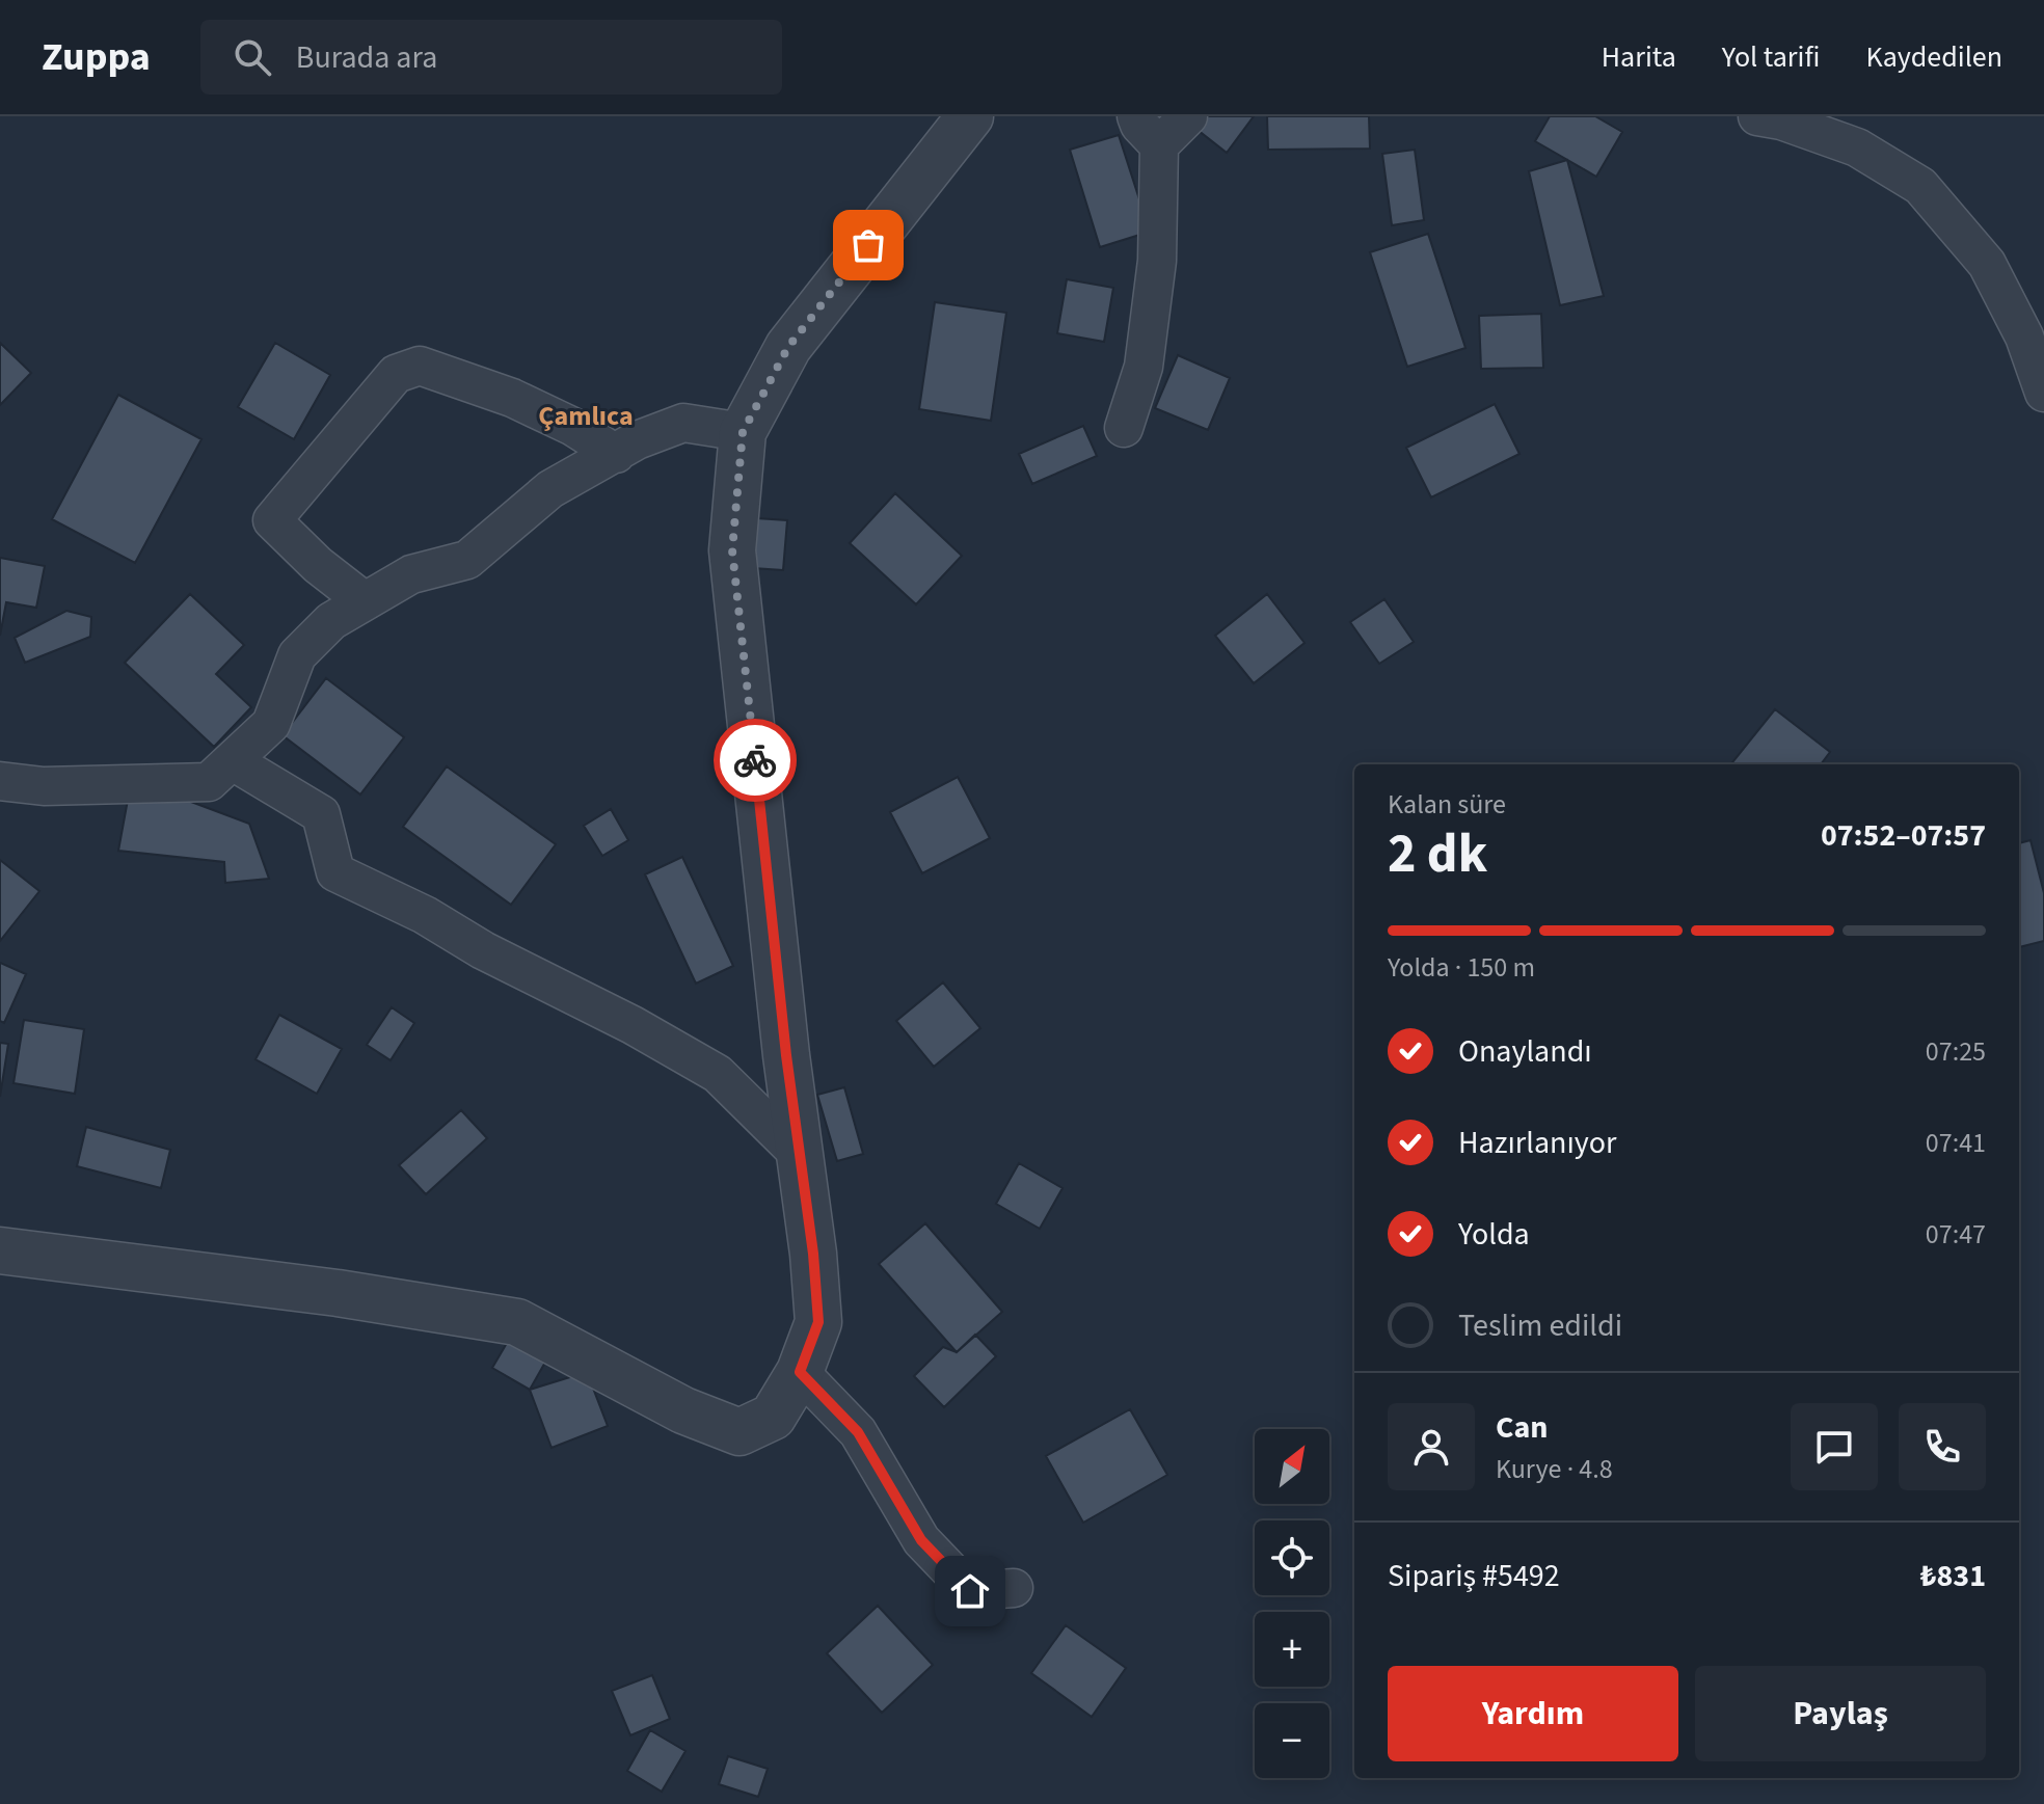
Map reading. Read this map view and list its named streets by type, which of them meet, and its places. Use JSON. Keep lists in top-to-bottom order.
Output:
{
  "districts": ["Çamlıca"],
  "north": "top right",
  "page": {
    "header": "Zuppa",
    "search": "Burada ara",
    "nav": ["Harita", "Yol tarifi", "Kaydedilen"],
    "heading": ["2 dk", "Kalan süre", "07:52–07:57"],
    "panel": [
      "Can",
      "Kurye · 4.8",
      "Sipariş #5492",
      "₺831"
    ],
    "bar": "Yolda · 150 m",
    "list": [
      ["Onaylandı", "07:25"],
      ["Hazırlanıyor", "07:41"],
      ["Yolda", "07:47"],
      "Teslim edildi"
    ],
    "map_buttons": ["+", "−"],
    "buttons": ["Yardım", "Paylaş"]
  }
}
